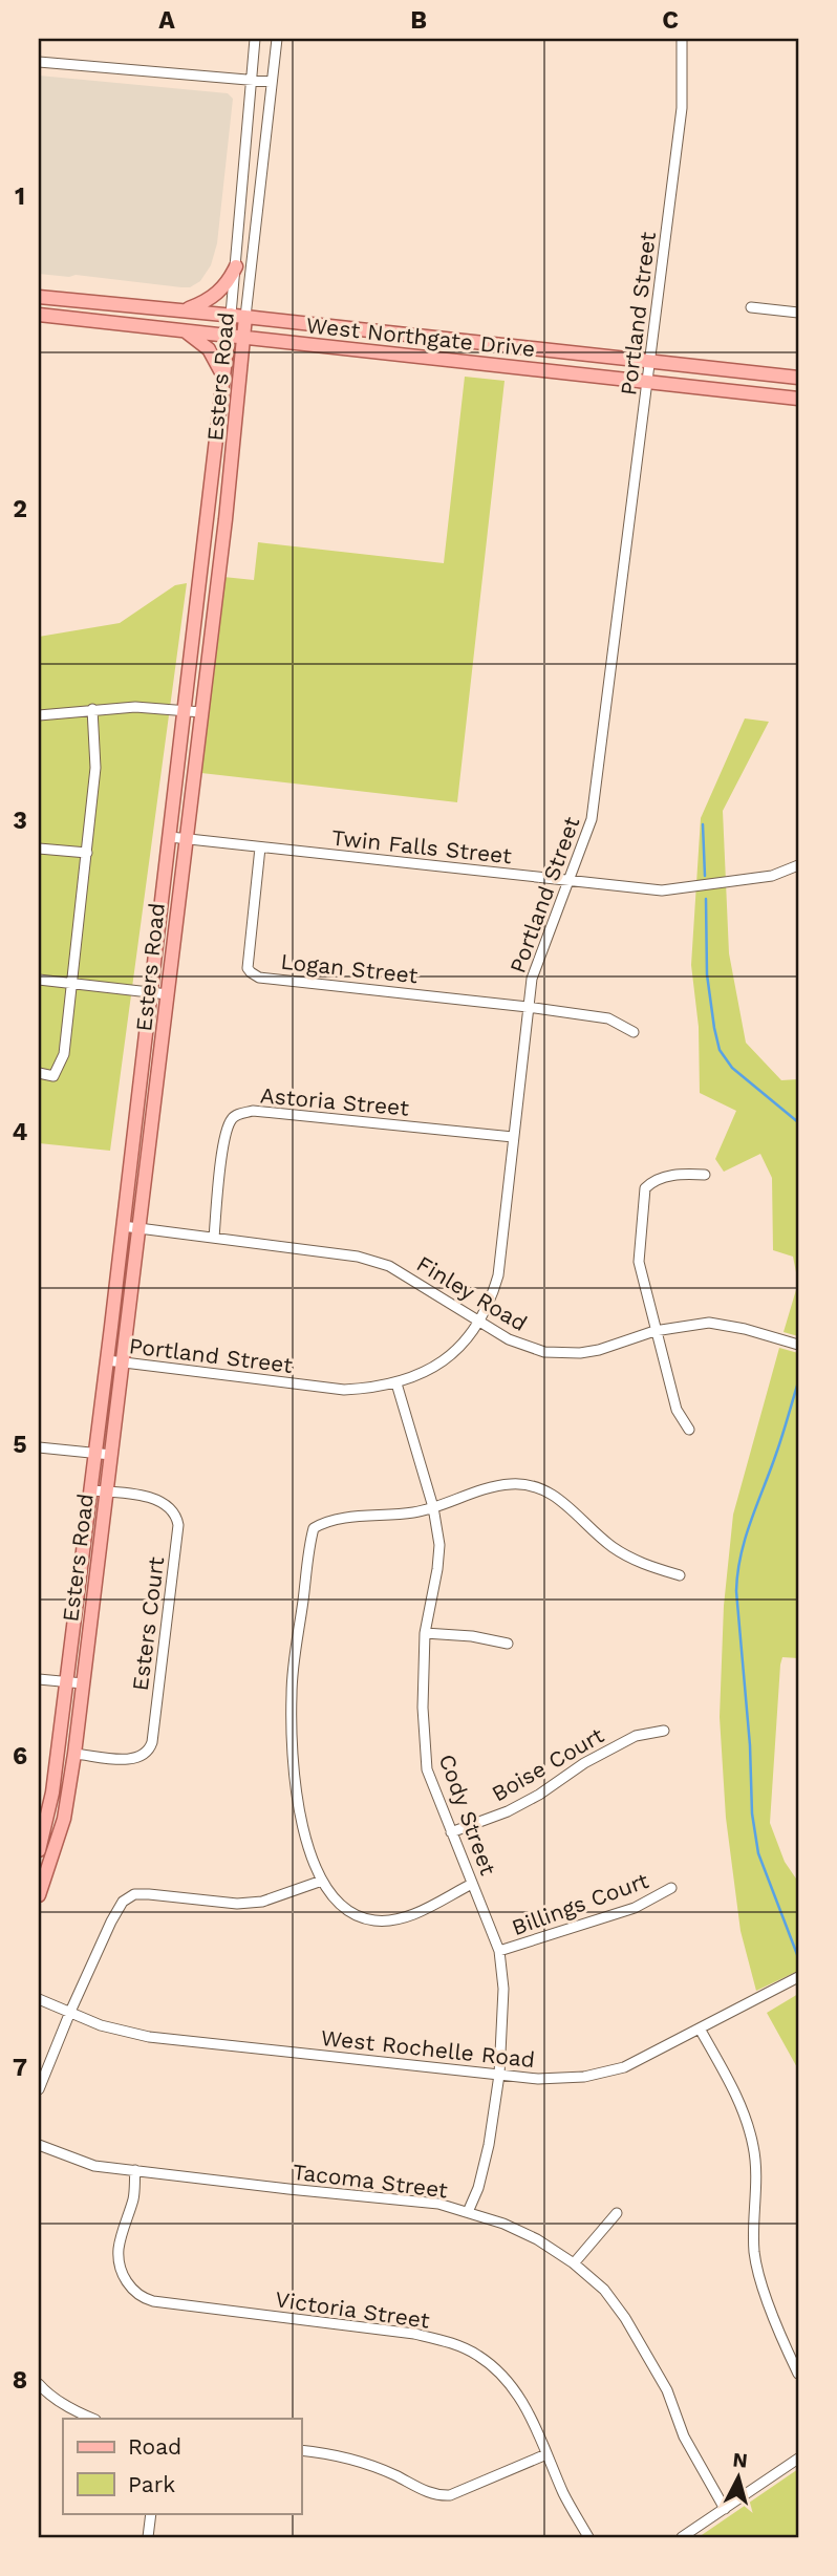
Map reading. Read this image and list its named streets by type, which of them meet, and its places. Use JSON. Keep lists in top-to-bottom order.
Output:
{
  "streets": {
    "main road": ["West Northgate Drive", "Esters Road"],
    "street": [
      "Portland Street",
      "Twin Falls Street",
      "Logan Street",
      "Astoria Street",
      "Finley Road",
      "Esters Court",
      "Boise Court",
      "Cody Street",
      "Billings Court",
      "West Rochelle Road",
      "Tacoma Street",
      "Victoria Street"
    ]
  },
  "crossings": [
    ["Portland Street", "West Northgate Drive"],
    ["Portland Street", "Esters Road"],
    ["Portland Street", "Twin Falls Street"],
    ["Portland Street", "Logan Street"],
    ["Portland Street", "Astoria Street"],
    ["Portland Street", "Finley Road"],
    ["Portland Street", "Cody Street"],
    ["West Northgate Drive", "Esters Road"],
    ["Esters Road", "Twin Falls Street"],
    ["Esters Road", "Finley Road"],
    ["Esters Road", "Esters Court"],
    ["Twin Falls Street", "Logan Street"],
    ["Astoria Street", "Finley Road"],
    ["Boise Court", "Cody Street"],
    ["Cody Street", "Billings Court"],
    ["Cody Street", "West Rochelle Road"],
    ["Cody Street", "Tacoma Street"],
    ["Tacoma Street", "Victoria Street"]
  ],
  "legend": ["Road", "Park"],
  "north": "top",
  "grid": {
    "columns": ["A", "B", "C"],
    "rows": [
      "1",
      "2",
      "3",
      "4",
      "5",
      "6",
      "7",
      "8"
    ]
  }
}
